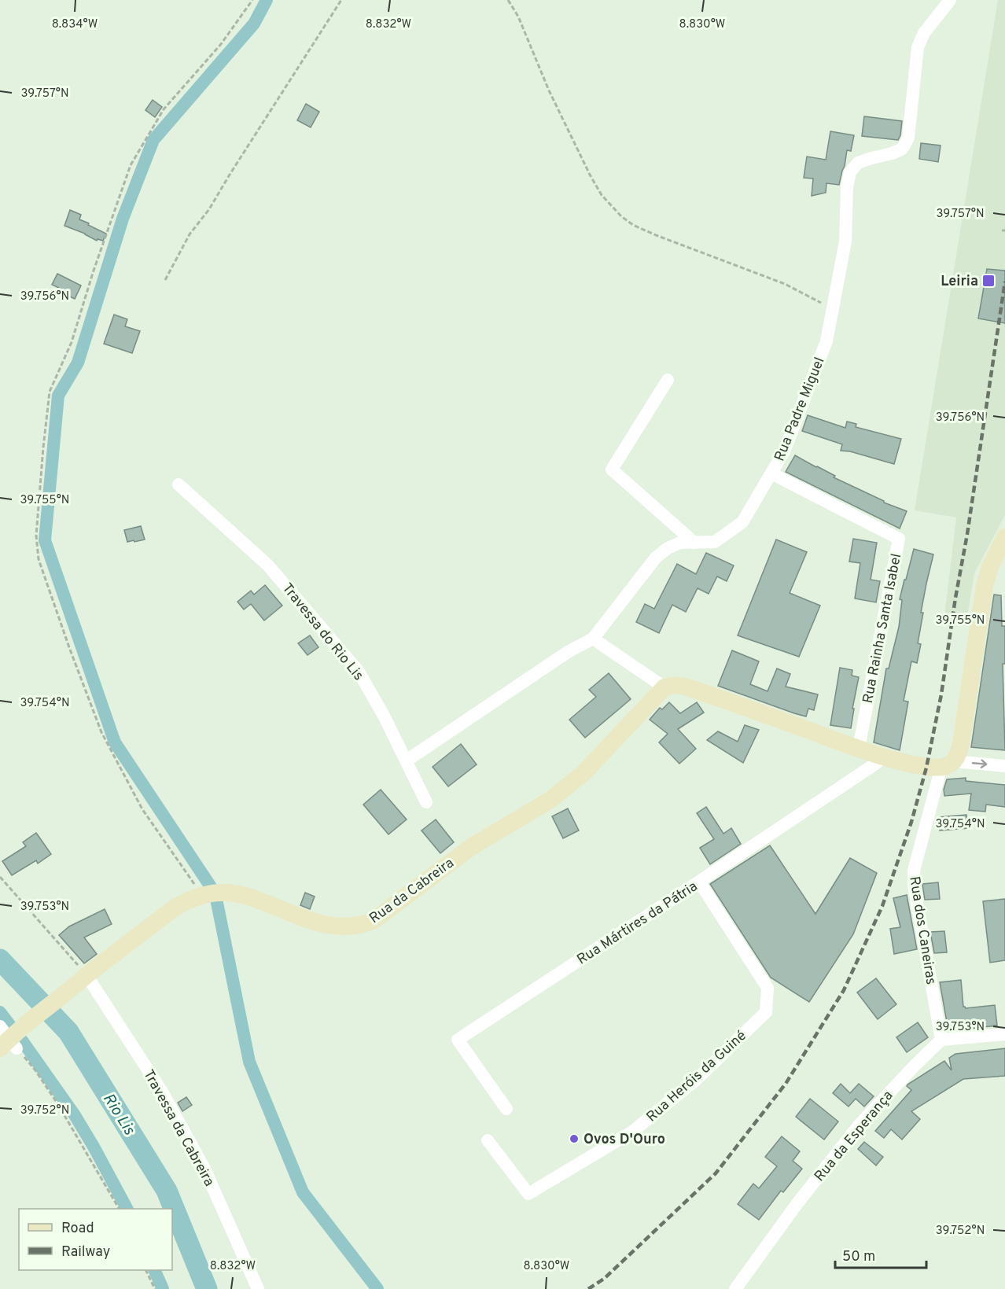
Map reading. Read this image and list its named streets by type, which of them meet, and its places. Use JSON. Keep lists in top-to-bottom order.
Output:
{
  "streets": {
    "main road": ["Rua da Cabreira"],
    "street": [
      "Rua Padre Miguel",
      "Rua Rainha Santa Isabel",
      "Travessa do Rio Lis",
      "Rua Mártires da Pátria",
      "Rua dos Caneiras",
      "Rua Heróis da Guiné",
      "Travessa da Cabreira",
      "Rua da Esperança"
    ]
  },
  "crossings": [
    ["Rua Padre Miguel", "Rua Rainha Santa Isabel"],
    ["Rua da Cabreira", "Travessa da Cabreira"],
    ["Rua Mártires da Pátria", "Rua Heróis da Guiné"],
    ["Rua dos Caneiras", "Rua da Esperança"]
  ],
  "water": ["Rio Lis"],
  "places": {
    "transit": ["Leiria"],
    "other": ["Ovos D'Ouro"]
  },
  "legend": ["Road", "Railway"],
  "scale_bar": "50 m",
  "coordinates": [
    "8.834°W",
    "8.832°W",
    "8.830°W",
    "39.757°N",
    "39.756°N",
    "39.755°N",
    "39.754°N",
    "39.753°N",
    "39.752°N"
  ]
}
